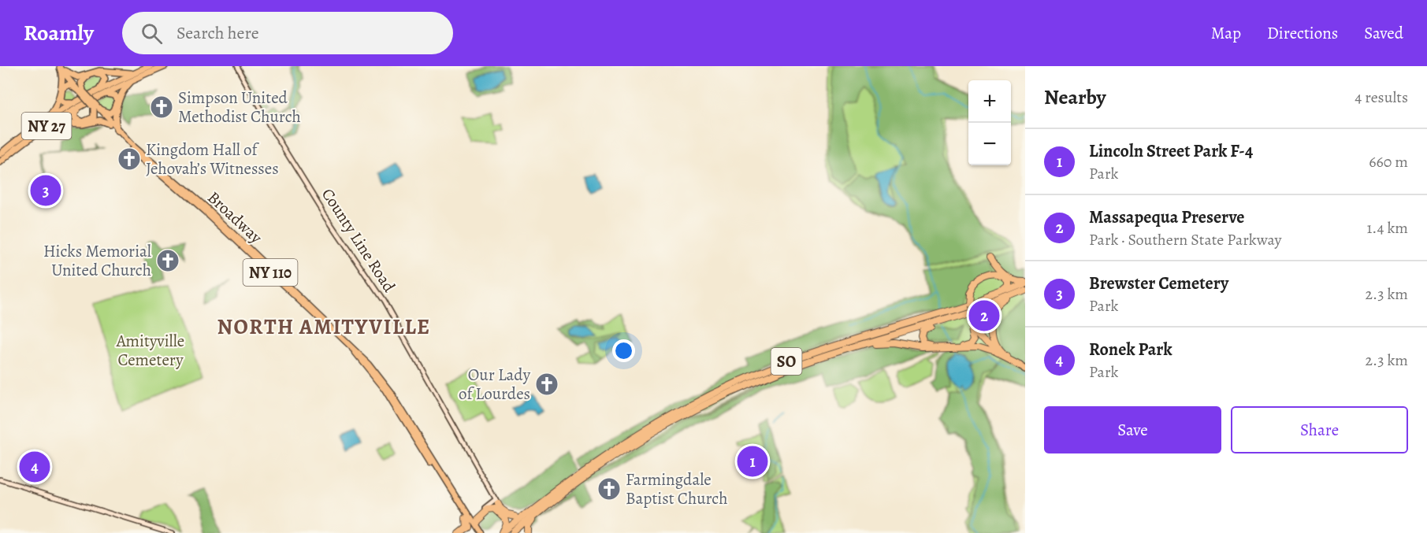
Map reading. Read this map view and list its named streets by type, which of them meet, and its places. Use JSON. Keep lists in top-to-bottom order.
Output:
{
  "streets": {
    "highway": ["NY 27", "SO"],
    "main road": ["Broadway", "County Line Road", "NY 110"]
  },
  "districts": ["NORTH AMITYVILLE"],
  "parks": ["Amityville Cemetery"],
  "places": {
    "church": [
      "Simpson United Methodist Church",
      "Kingdom Hall of Jehovah’s Witnesses",
      "Hicks Memorial United Church",
      "Our Lady of Lourdes",
      "Farmingdale Baptist Church"
    ]
  },
  "page": {
    "header": "Roamly",
    "search": "Search here",
    "nav": ["Map", "Directions", "Saved"],
    "heading": ["Nearby", "4 results"],
    "map_buttons": ["+", "−"],
    "list": [
      {
        "mark": "1",
        "name": "Lincoln Street Park F-4",
        "note": "Park",
        "value": "660 m"
      },
      {
        "mark": "2",
        "name": "Massapequa Preserve",
        "note": "Park · Southern State Parkway",
        "value": "1.4 km"
      },
      {
        "mark": "3",
        "name": "Brewster Cemetery",
        "note": "Park",
        "value": "2.3 km"
      },
      {
        "mark": "4",
        "name": "Ronek Park",
        "note": "Park",
        "value": "2.3 km"
      }
    ],
    "pins": [
      "3",
      "2",
      "1",
      "4"
    ],
    "buttons": ["Save", "Share"]
  }
}
